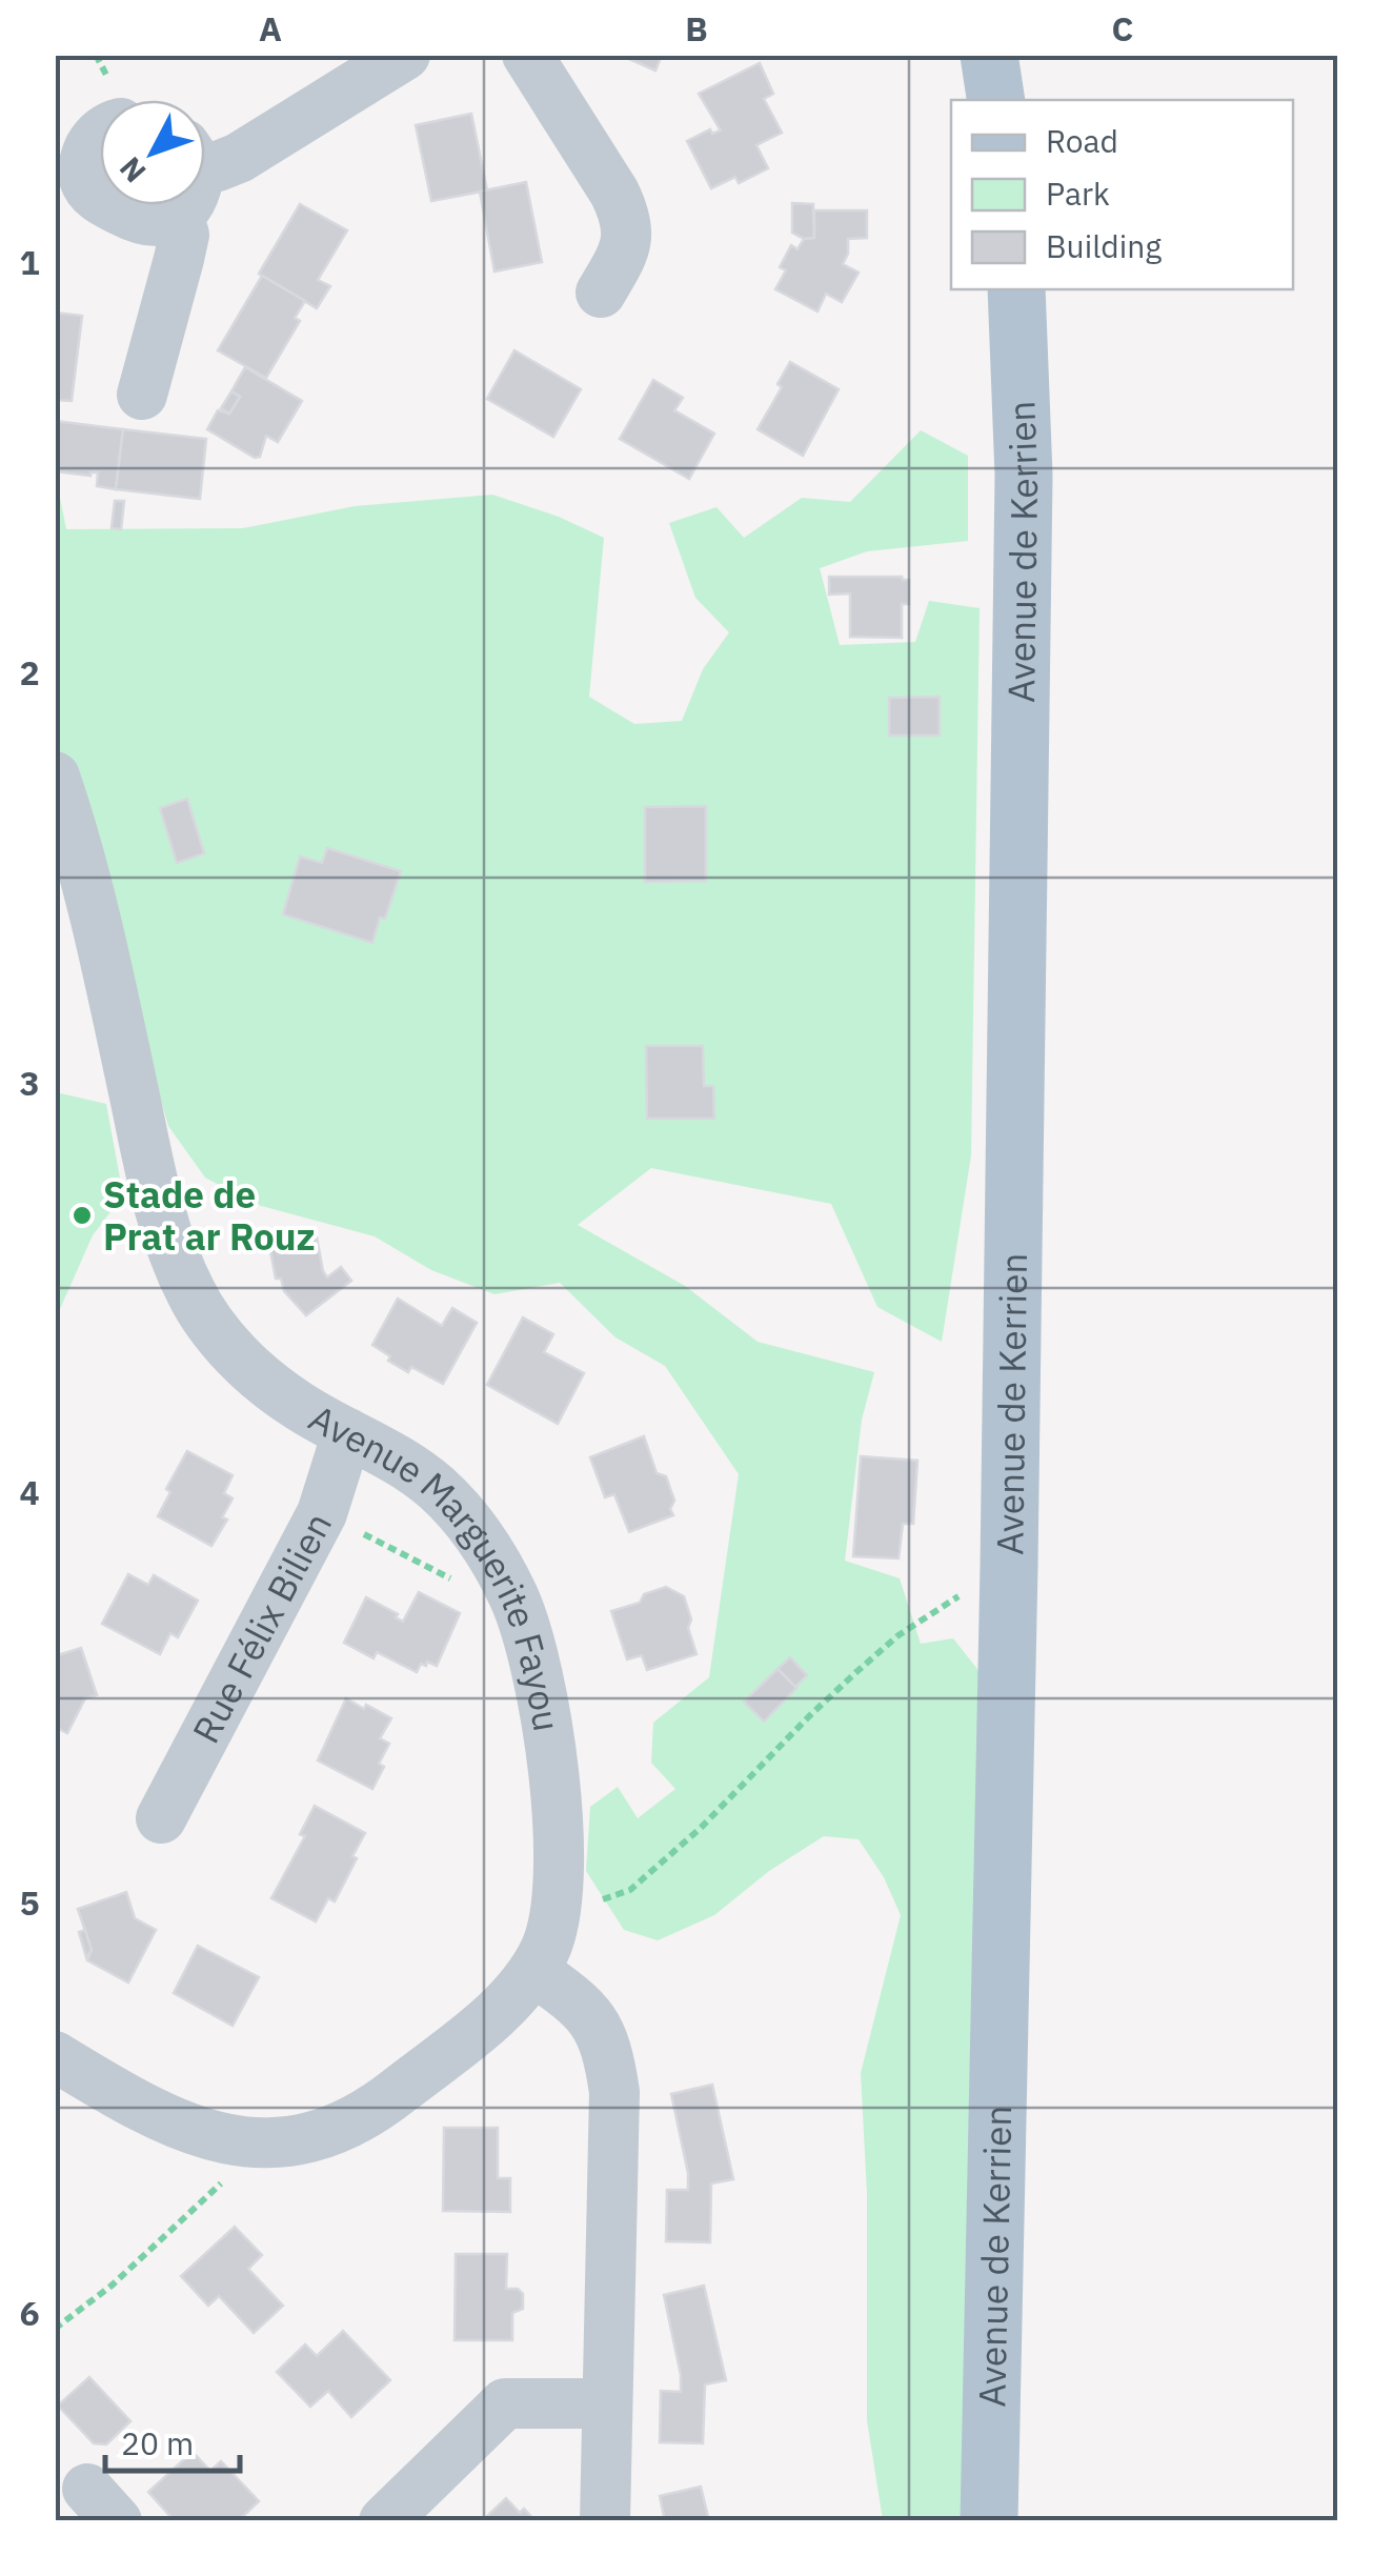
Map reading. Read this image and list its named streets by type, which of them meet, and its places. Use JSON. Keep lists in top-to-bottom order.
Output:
{
  "streets": {
    "main road": ["Avenue de Kerrien"],
    "street": ["Avenue Marguerite Fayou", "Rue Félix Bilien"]
  },
  "crossings": [
    ["Avenue Marguerite Fayou", "Rue Félix Bilien"]
  ],
  "places": ["Stade de Prat ar Rouz"],
  "legend": ["Road", "Park", "Building"],
  "scale_bar": "20 m",
  "north": "bottom left",
  "grid": {
    "columns": ["A", "B", "C"],
    "rows": [
      "1",
      "2",
      "3",
      "4",
      "5",
      "6"
    ]
  }
}
